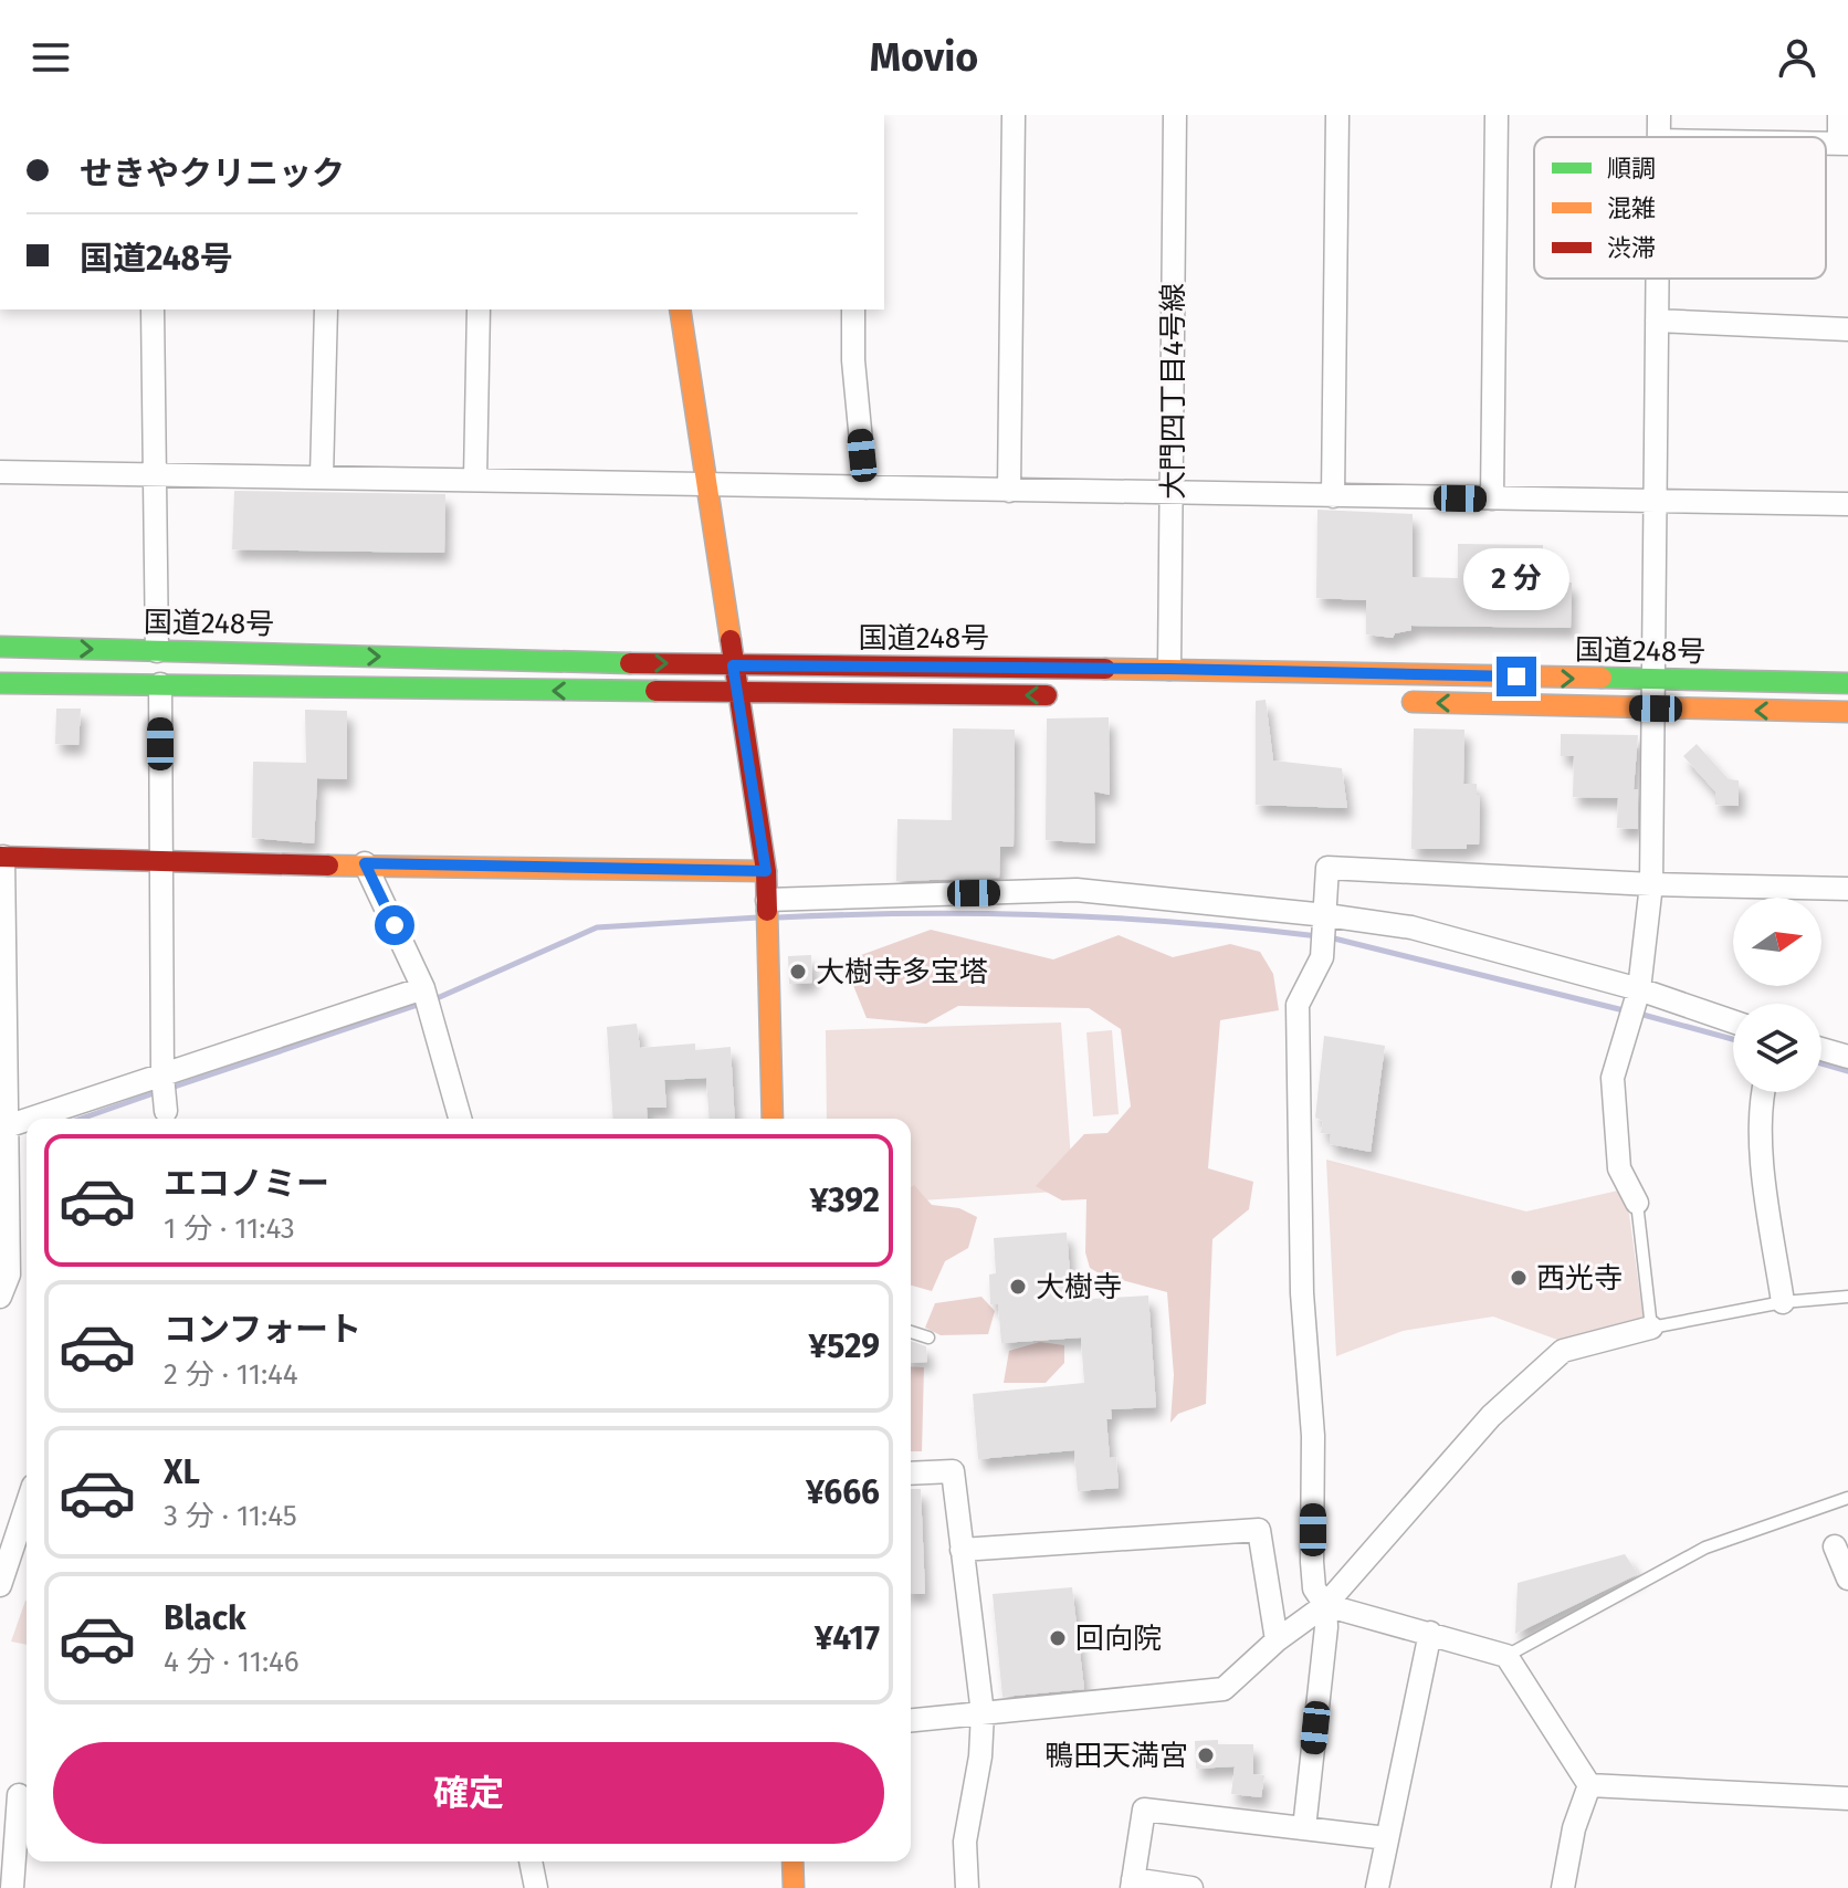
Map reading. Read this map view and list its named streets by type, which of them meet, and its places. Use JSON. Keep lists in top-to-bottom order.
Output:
{
  "streets": {
    "main road": ["国道248号"],
    "street": ["大門四丁目4号線"]
  },
  "crossings": [
    ["大門四丁目4号線", "国道248号"]
  ],
  "places": [
    "大樹寺多宝塔",
    "西光寺",
    "大樹寺",
    "回向院",
    "鴨田天満宮"
  ],
  "legend": ["順調", "混雑", "渋滞"],
  "north": "right",
  "page": {
    "header": "Movio",
    "banner": ["せきやクリニック", "国道248号"],
    "bubble": "2 分",
    "list": [
      {
        "name": "エコノミー",
        "note": "1 分 · 11:43",
        "value": "¥392"
      },
      {
        "name": "コンフォート",
        "note": "2 分 · 11:44",
        "value": "¥529"
      },
      {
        "name": "XL",
        "note": "3 分 · 11:45",
        "value": "¥666"
      },
      {
        "name": "Black",
        "note": "4 分 · 11:46",
        "value": "¥417"
      }
    ],
    "buttons": "確定"
  }
}
